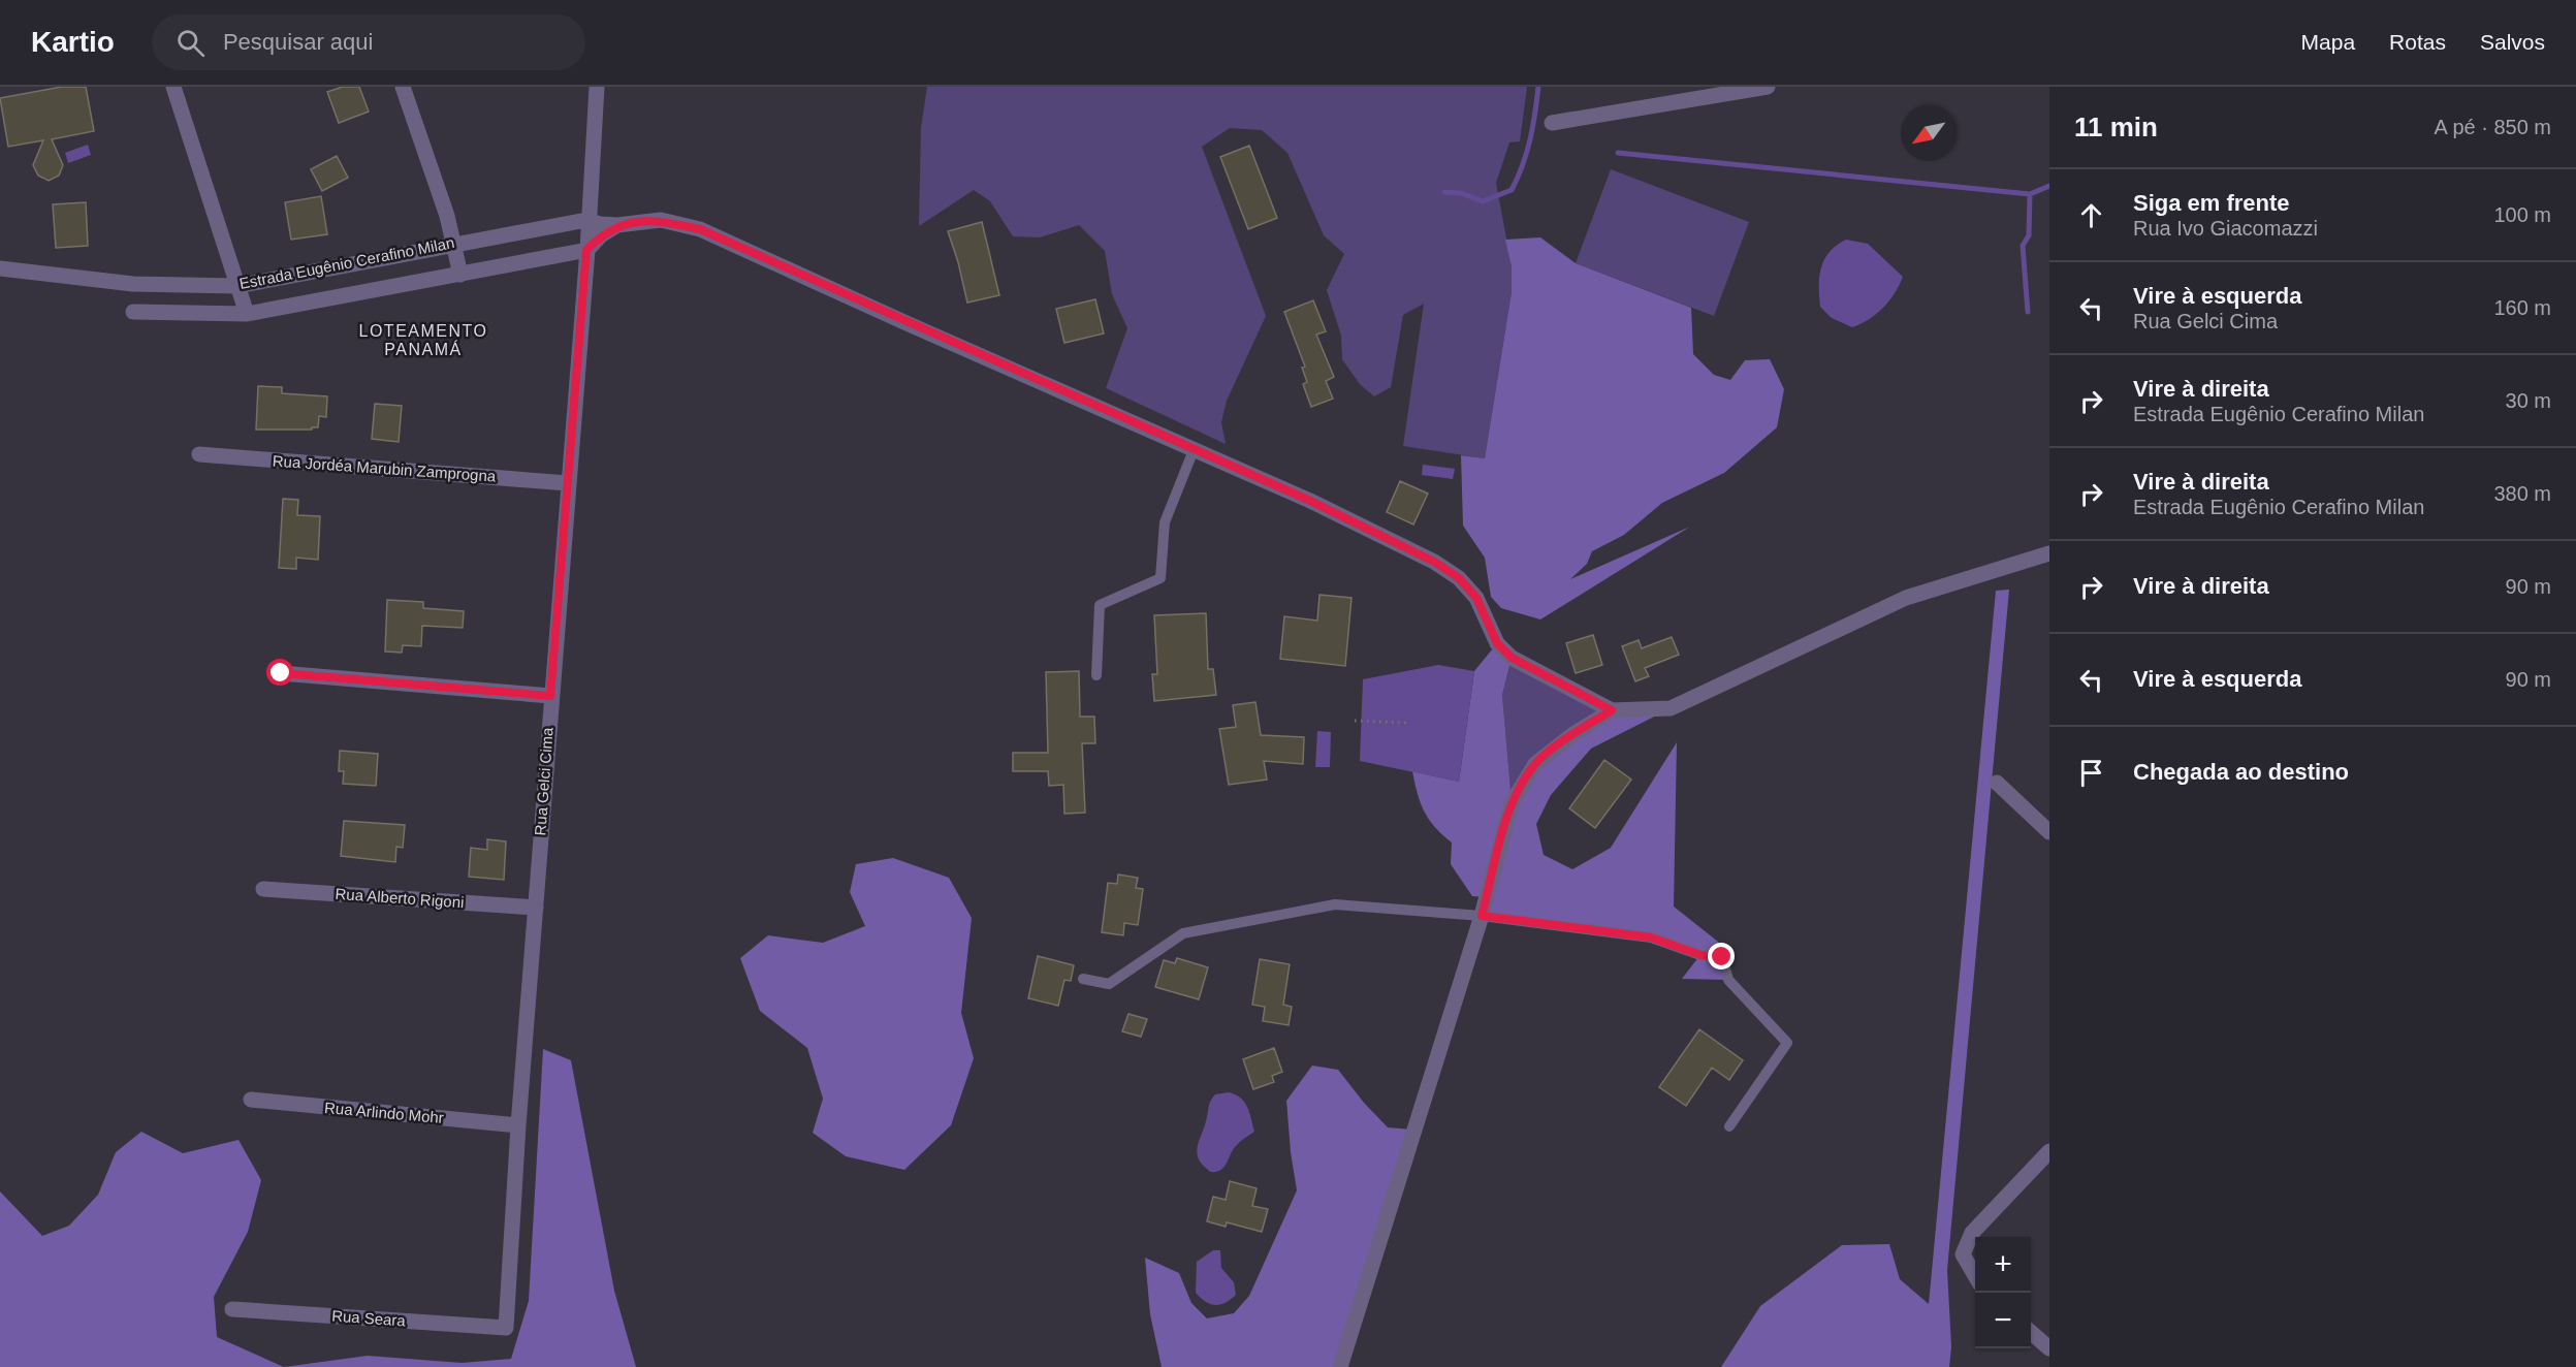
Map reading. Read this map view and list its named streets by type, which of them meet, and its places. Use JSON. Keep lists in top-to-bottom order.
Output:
{
  "streets": {
    "street": [
      "Estrada Eugênio Cerafino Milan",
      "Rua Jordéa Marubin Zamprogna",
      "Rua Gelci Cima",
      "Rua Alberto Rigoni",
      "Rua Arlindo Mohr",
      "Rua Seara"
    ]
  },
  "crossings": [
    ["Estrada Eugênio Cerafino Milan", "Rua Gelci Cima"],
    ["Rua Jordéa Marubin Zamprogna", "Rua Gelci Cima"],
    ["Rua Gelci Cima", "Rua Alberto Rigoni"],
    ["Rua Gelci Cima", "Rua Arlindo Mohr"],
    ["Rua Gelci Cima", "Rua Seara"]
  ],
  "districts": ["LOTEAMENTO PANAMÁ"],
  "north": "bottom left",
  "page": {
    "header": "Kartio",
    "search": "Pesquisar aqui",
    "nav": ["Mapa", "Rotas", "Salvos"],
    "heading": ["11 min", "A pé · 850 m"],
    "list": [
      ["Siga em frente", "Rua Ivo Giacomazzi", "100 m"],
      ["Vire à esquerda", "Rua Gelci Cima", "160 m"],
      ["Vire à direita", "Estrada Eugênio Cerafino Milan", "30 m"],
      ["Vire à direita", "Estrada Eugênio Cerafino Milan", "380 m"],
      ["Vire à direita", "90 m"],
      ["Vire à esquerda", "90 m"],
      "Chegada ao destino"
    ],
    "map_buttons": ["+", "−"]
  }
}
